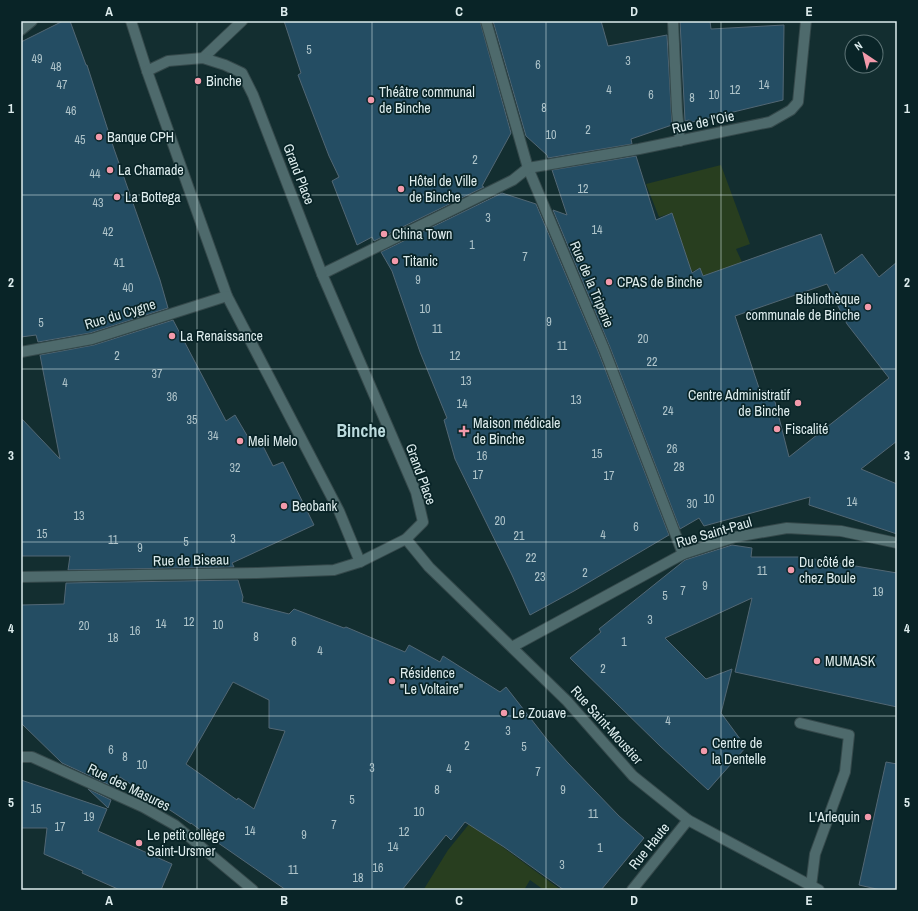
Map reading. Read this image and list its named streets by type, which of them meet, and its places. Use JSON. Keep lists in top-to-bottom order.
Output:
{
  "streets": {
    "street": [
      "Rue de l'Oie",
      "Grand Place",
      "Rue de la Triperie",
      "Rue du Cygne",
      "Rue Saint-Paul",
      "Rue de Biseau",
      "Rue Saint-Moustier",
      "Rue des Masures",
      "Rue Haute"
    ]
  },
  "crossings": [
    ["Rue de l'Oie", "Rue de la Triperie"],
    ["Grand Place", "Rue de Biseau"],
    ["Grand Place", "Rue Saint-Moustier"],
    ["Rue de la Triperie", "Rue Saint-Paul"],
    ["Rue Saint-Paul", "Rue Saint-Moustier"],
    ["Rue Saint-Moustier", "Rue Haute"]
  ],
  "districts": ["Binche"],
  "places": {
    "other": [
      "Binche",
      "Théâtre communal de Binche",
      "Banque CPH",
      "La Chamade",
      "Hôtel de Ville de Binche",
      "La Bottega",
      "China Town",
      "Titanic",
      "CPAS de Binche",
      "Bibliothèque communale de Binche",
      "La Renaissance",
      "Centre Administratif de Binche",
      "Fiscalité",
      "Meli Melo",
      "Beobank",
      "Du côté de chez Boule",
      "MUMASK",
      "Résidence \"Le Voltaire\"",
      "Le Zouave",
      "Centre de la Dentelle",
      "L'Arlequin",
      "Le petit collège Saint-Ursmer"
    ],
    "health": ["Maison médicale de Binche"]
  },
  "house_numbers": [
    "5",
    "49",
    "3",
    "6",
    "48",
    "47",
    "14",
    "4",
    "12",
    "6",
    "10",
    "8",
    "8",
    "46",
    "2",
    "10",
    "45",
    "2",
    "44",
    "12",
    "43",
    "3",
    "14",
    "42",
    "1",
    "7",
    "41",
    "9",
    "40",
    "10",
    "9",
    "5",
    "11",
    "20",
    "11",
    "2",
    "12",
    "22",
    "37",
    "13",
    "4",
    "36",
    "13",
    "14",
    "24",
    "35",
    "34",
    "26",
    "15",
    "16",
    "28",
    "32",
    "17",
    "17",
    "10",
    "14",
    "30",
    "13",
    "20",
    "6",
    "15",
    "4",
    "21",
    "3",
    "11",
    "5",
    "9",
    "22",
    "11",
    "2",
    "23",
    "9",
    "7",
    "19",
    "5",
    "3",
    "12",
    "14",
    "10",
    "20",
    "16",
    "8",
    "18",
    "6",
    "1",
    "4",
    "2",
    "4",
    "3",
    "2",
    "5",
    "6",
    "8",
    "10",
    "3",
    "4",
    "7",
    "8",
    "9",
    "5",
    "15",
    "10",
    "11",
    "19",
    "7",
    "17",
    "14",
    "12",
    "9",
    "14",
    "1",
    "3",
    "16",
    "11",
    "18"
  ],
  "north": "top left",
  "grid": {
    "columns": [
      "A",
      "B",
      "C",
      "D",
      "E"
    ],
    "rows": [
      "1",
      "2",
      "3",
      "4",
      "5"
    ]
  }
}
